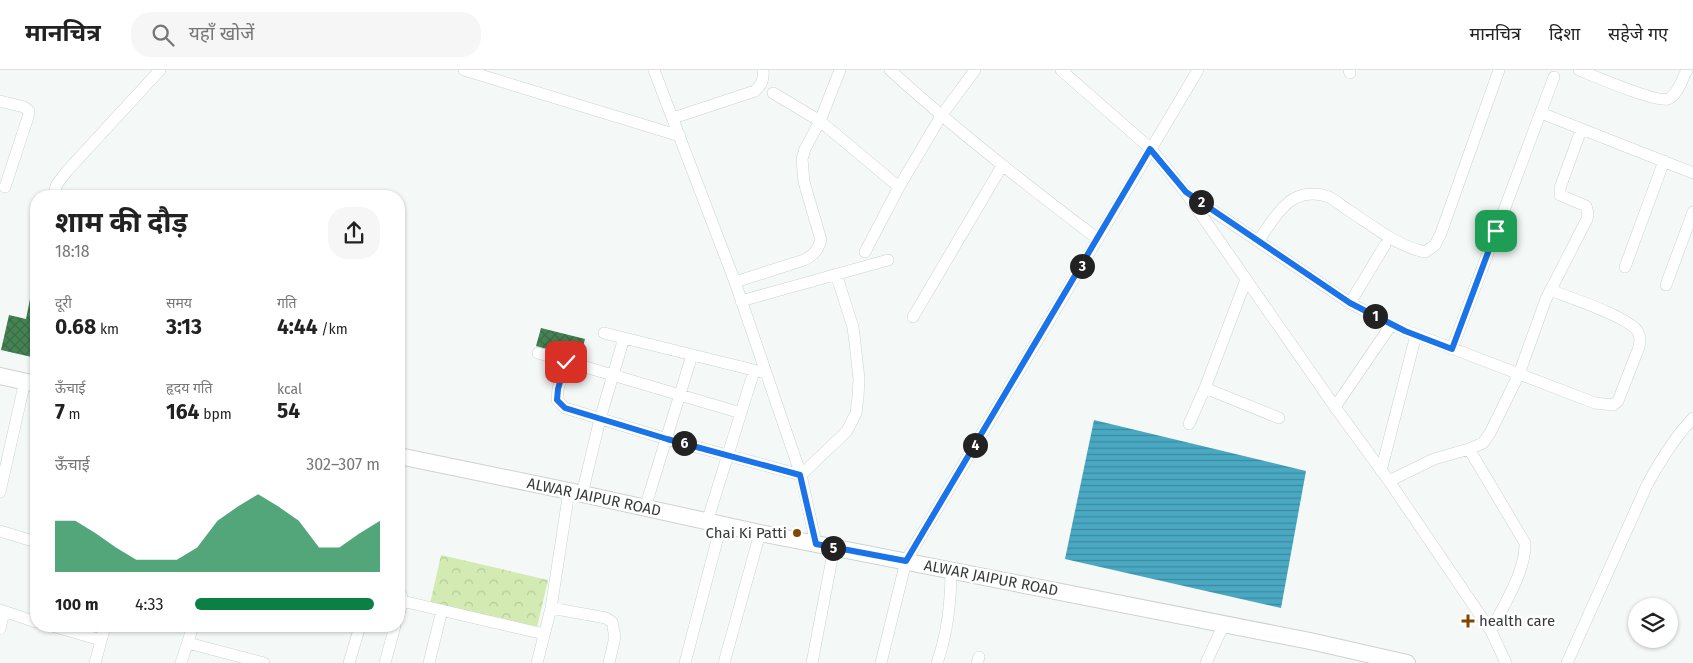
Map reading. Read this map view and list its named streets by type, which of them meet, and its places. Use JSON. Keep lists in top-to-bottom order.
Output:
{
  "streets": {
    "main road": ["ALWAR JAIPUR ROAD"]
  },
  "places": {
    "other": ["Chai Ki Patti"],
    "health": ["health care"]
  },
  "page": {
    "header": "मानचित्र",
    "search": "यहाँ खोजें",
    "nav": ["मानचित्र", "दिशा", "सहेजे गए"],
    "pins": [
      "2",
      "3",
      "1",
      "6",
      "4",
      "5"
    ],
    "heading": ["शाम की दौड़", "18:18"],
    "stats": [
      ["दूरी", "0.68 km"],
      ["समय", "3:13"],
      ["गति", "4:44 /km"],
      ["ऊँचाई", "7 m"],
      ["हृदय गति", "164 bpm"],
      ["kcal", "54"]
    ],
    "chart": ["ऊँचाई", "302–307 m"],
    "list": [
      {
        "name": "100 m",
        "note": "4:33"
      }
    ]
  }
}
